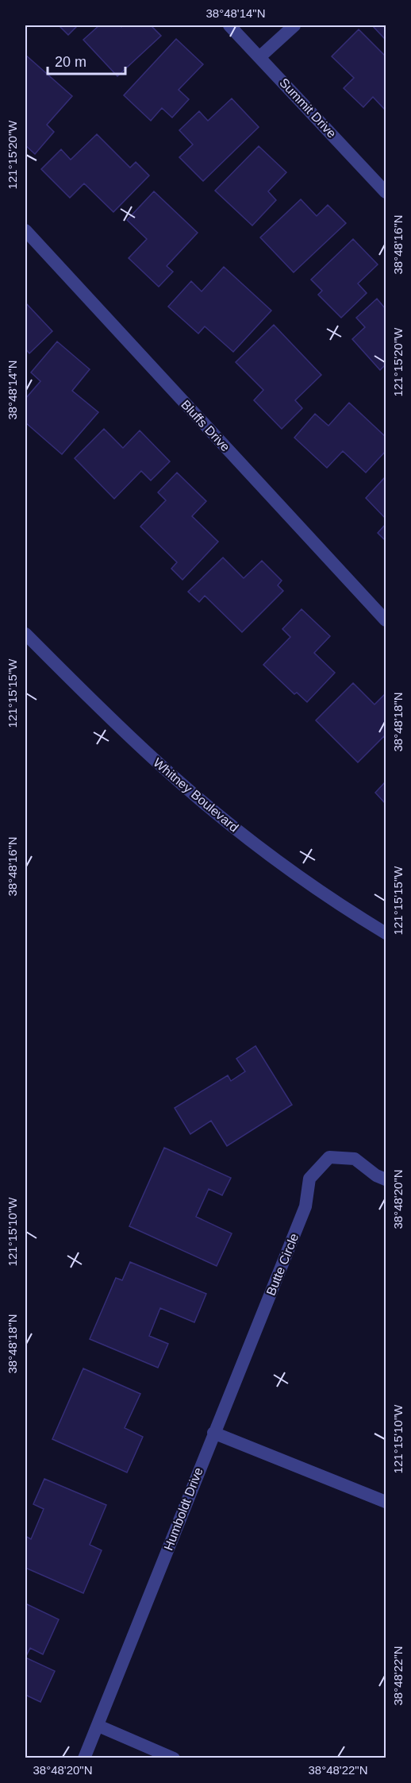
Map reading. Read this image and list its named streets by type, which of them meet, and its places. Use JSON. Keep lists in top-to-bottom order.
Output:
{
  "streets": {
    "street": [
      "Summit Drive",
      "Bluffs Drive",
      "Whitney Boulevard",
      "Butte Circle",
      "Humboldt Drive"
    ]
  },
  "crossings": [
    ["Butte Circle", "Humboldt Drive"]
  ],
  "scale_bar": "20 m",
  "coordinates": [
    "38°48'14\"N",
    "121°15'20\"W",
    "38°48'16\"N",
    "121°15'15\"W",
    "38°48'18\"N",
    "38°48'20\"N",
    "121°15'10\"W",
    "38°48'22\"N"
  ]
}
